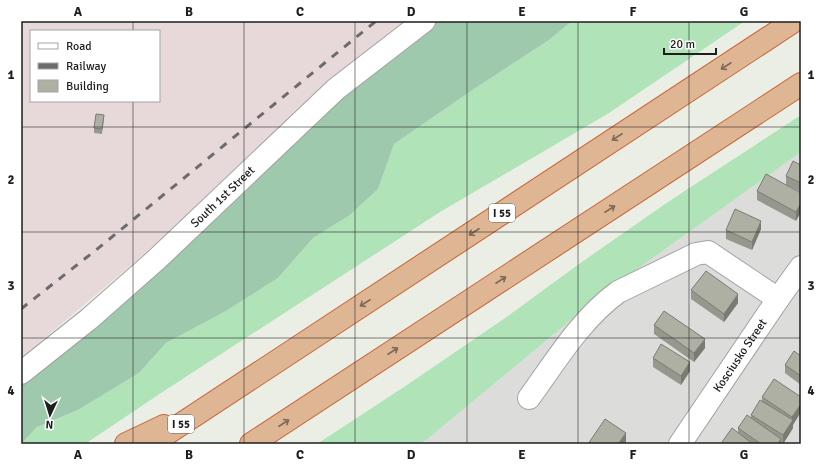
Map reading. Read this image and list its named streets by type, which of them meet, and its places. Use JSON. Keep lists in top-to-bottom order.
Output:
{
  "streets": {
    "highway": ["I 55"],
    "street": ["South 1st Street", "Kosciusko Street"]
  },
  "legend": ["Road", "Railway", "Building"],
  "scale_bar": "20 m",
  "north": "bottom",
  "grid": {
    "columns": [
      "A",
      "B",
      "C",
      "D",
      "E",
      "F",
      "G"
    ],
    "rows": [
      "1",
      "2",
      "3",
      "4"
    ]
  }
}
